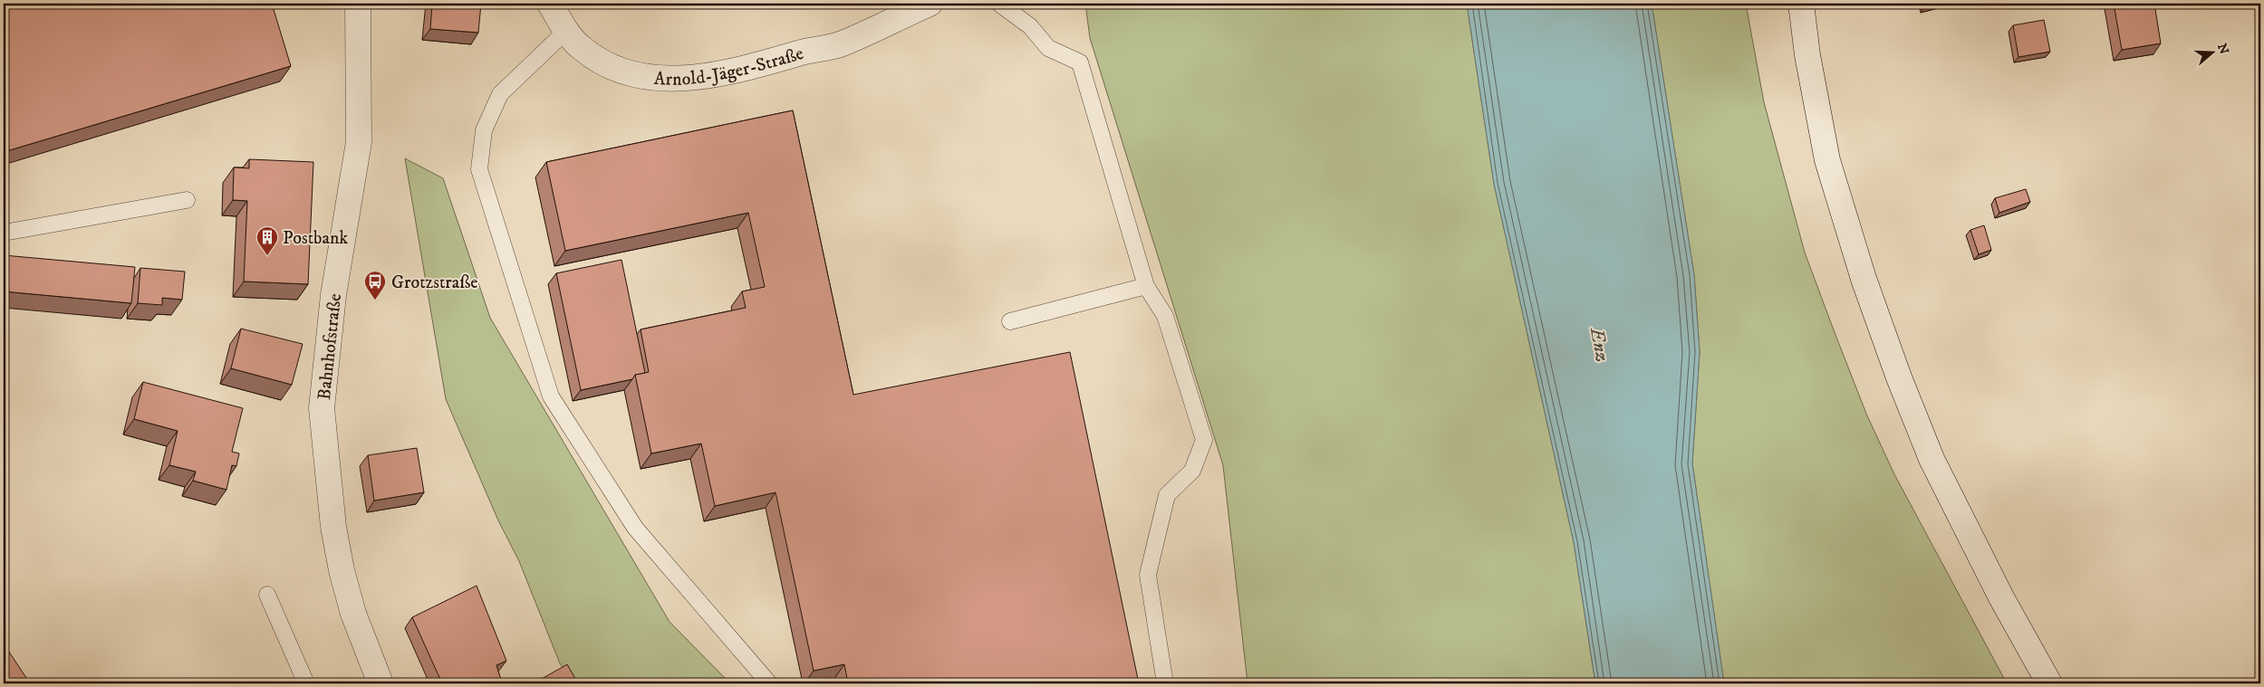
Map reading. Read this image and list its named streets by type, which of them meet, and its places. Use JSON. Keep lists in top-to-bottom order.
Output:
{
  "streets": {
    "street": ["Arnold-Jäger-Straße", "Bahnhofstraße"]
  },
  "water": ["Enz"],
  "places": {
    "building": ["Postbank"],
    "bus stop": ["Grotzstraße"]
  },
  "north": "right"
}
